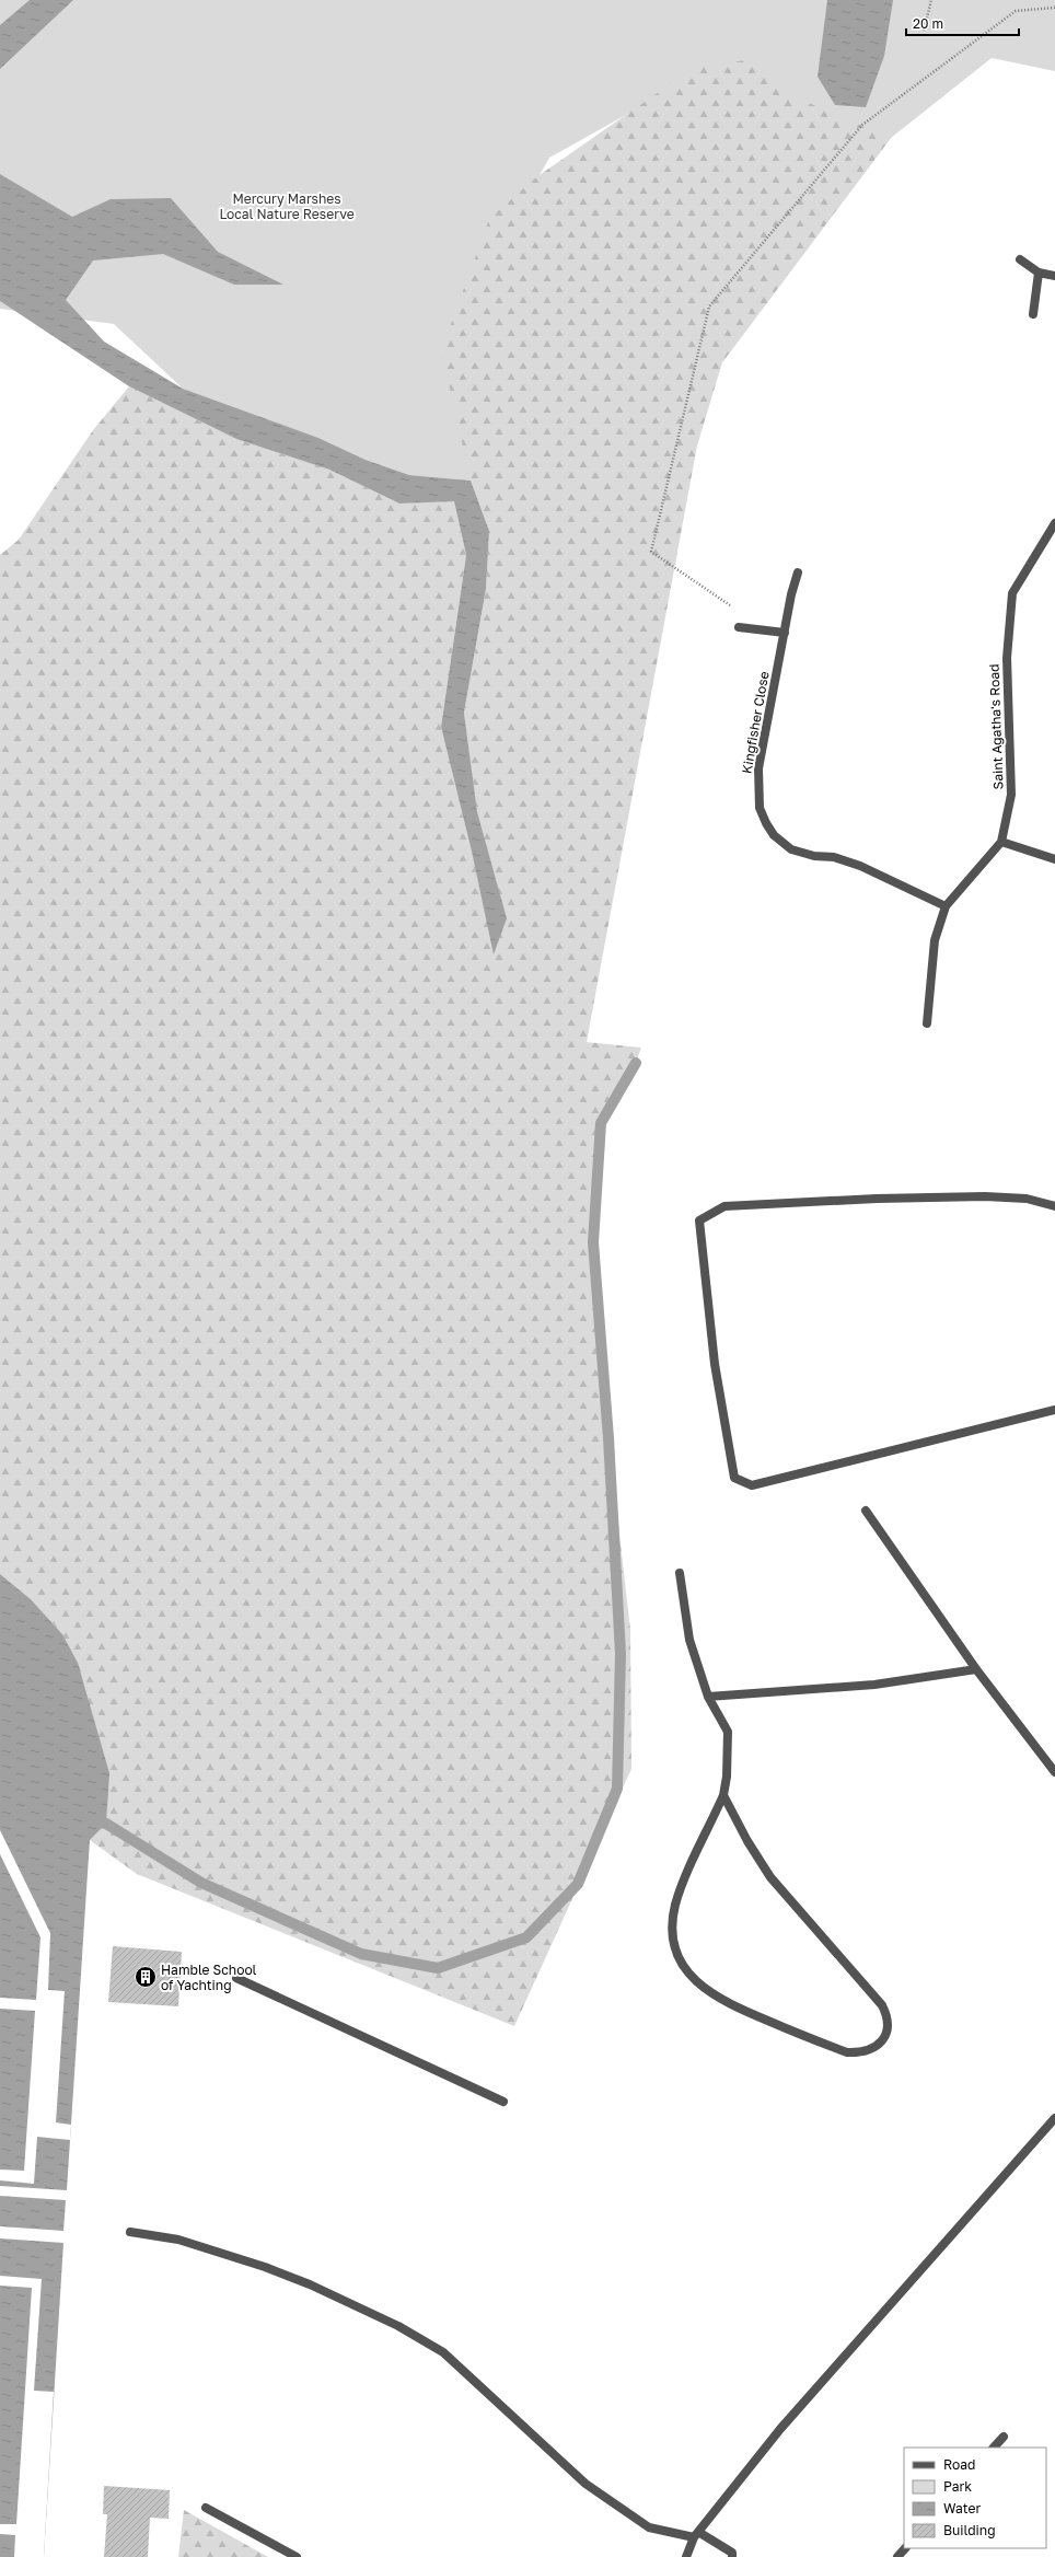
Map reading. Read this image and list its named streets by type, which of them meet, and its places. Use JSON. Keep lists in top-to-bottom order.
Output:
{
  "streets": {
    "street": ["Kingfisher Close", "Saint Agatha's Road"]
  },
  "crossings": [
    ["Kingfisher Close", "Saint Agatha's Road"]
  ],
  "parks": ["Mercury Marshes Local Nature Reserve"],
  "places": {
    "building": ["Hamble School of Yachting"]
  },
  "legend": [
    "Road",
    "Park",
    "Water",
    "Building"
  ],
  "scale_bar": "20 m"
}
